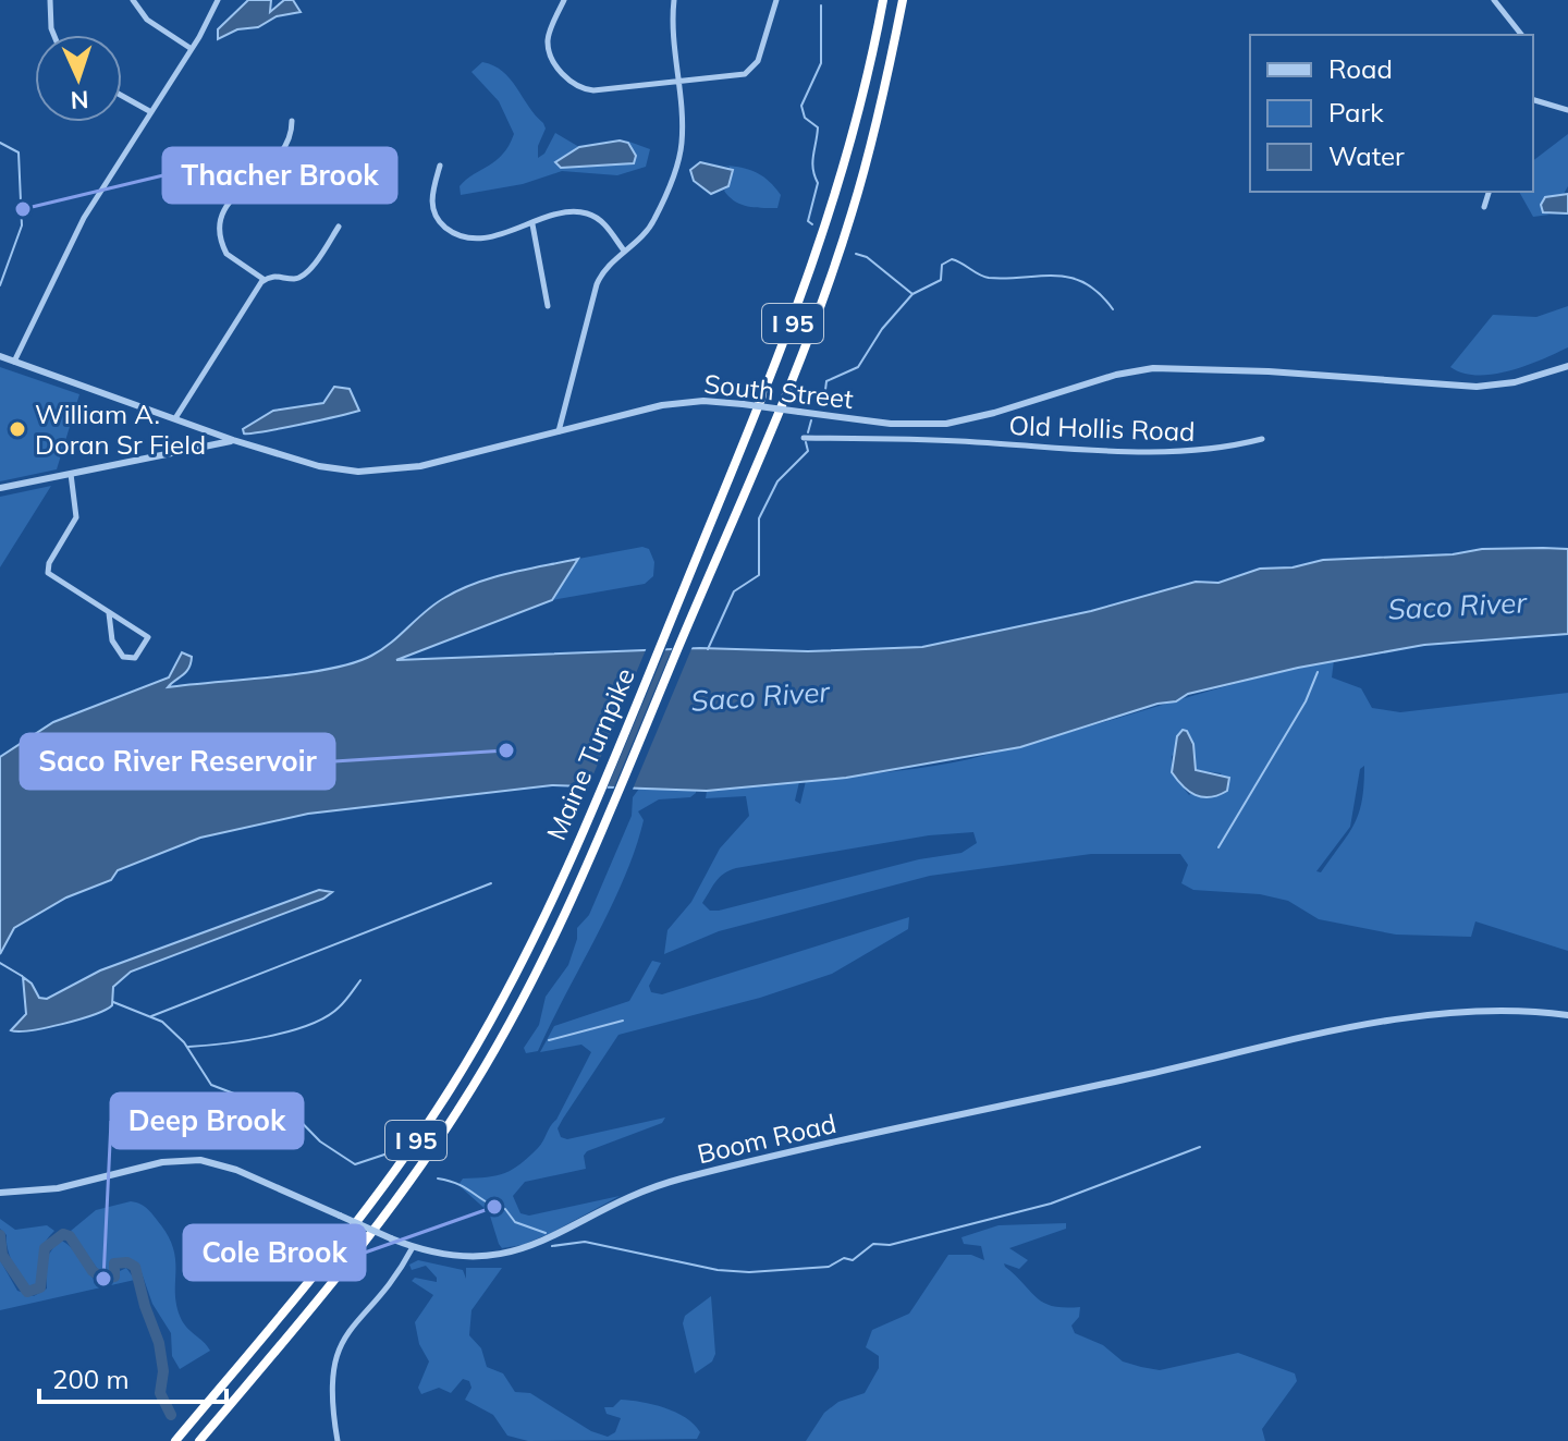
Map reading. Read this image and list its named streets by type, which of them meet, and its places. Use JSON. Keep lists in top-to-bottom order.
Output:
{
  "streets": {
    "highway": ["I 95", "Maine Turnpike"],
    "street": ["South Street", "Old Hollis Road", "Boom Road"]
  },
  "water": ["Saco River"],
  "places": [
    "Thacher Brook",
    "William A. Doran Sr Field",
    "Saco River Reservoir",
    "Cole Brook",
    "Deep Brook"
  ],
  "legend": ["Road", "Park", "Water"],
  "scale_bar": "200 m",
  "north": "bottom"
}
